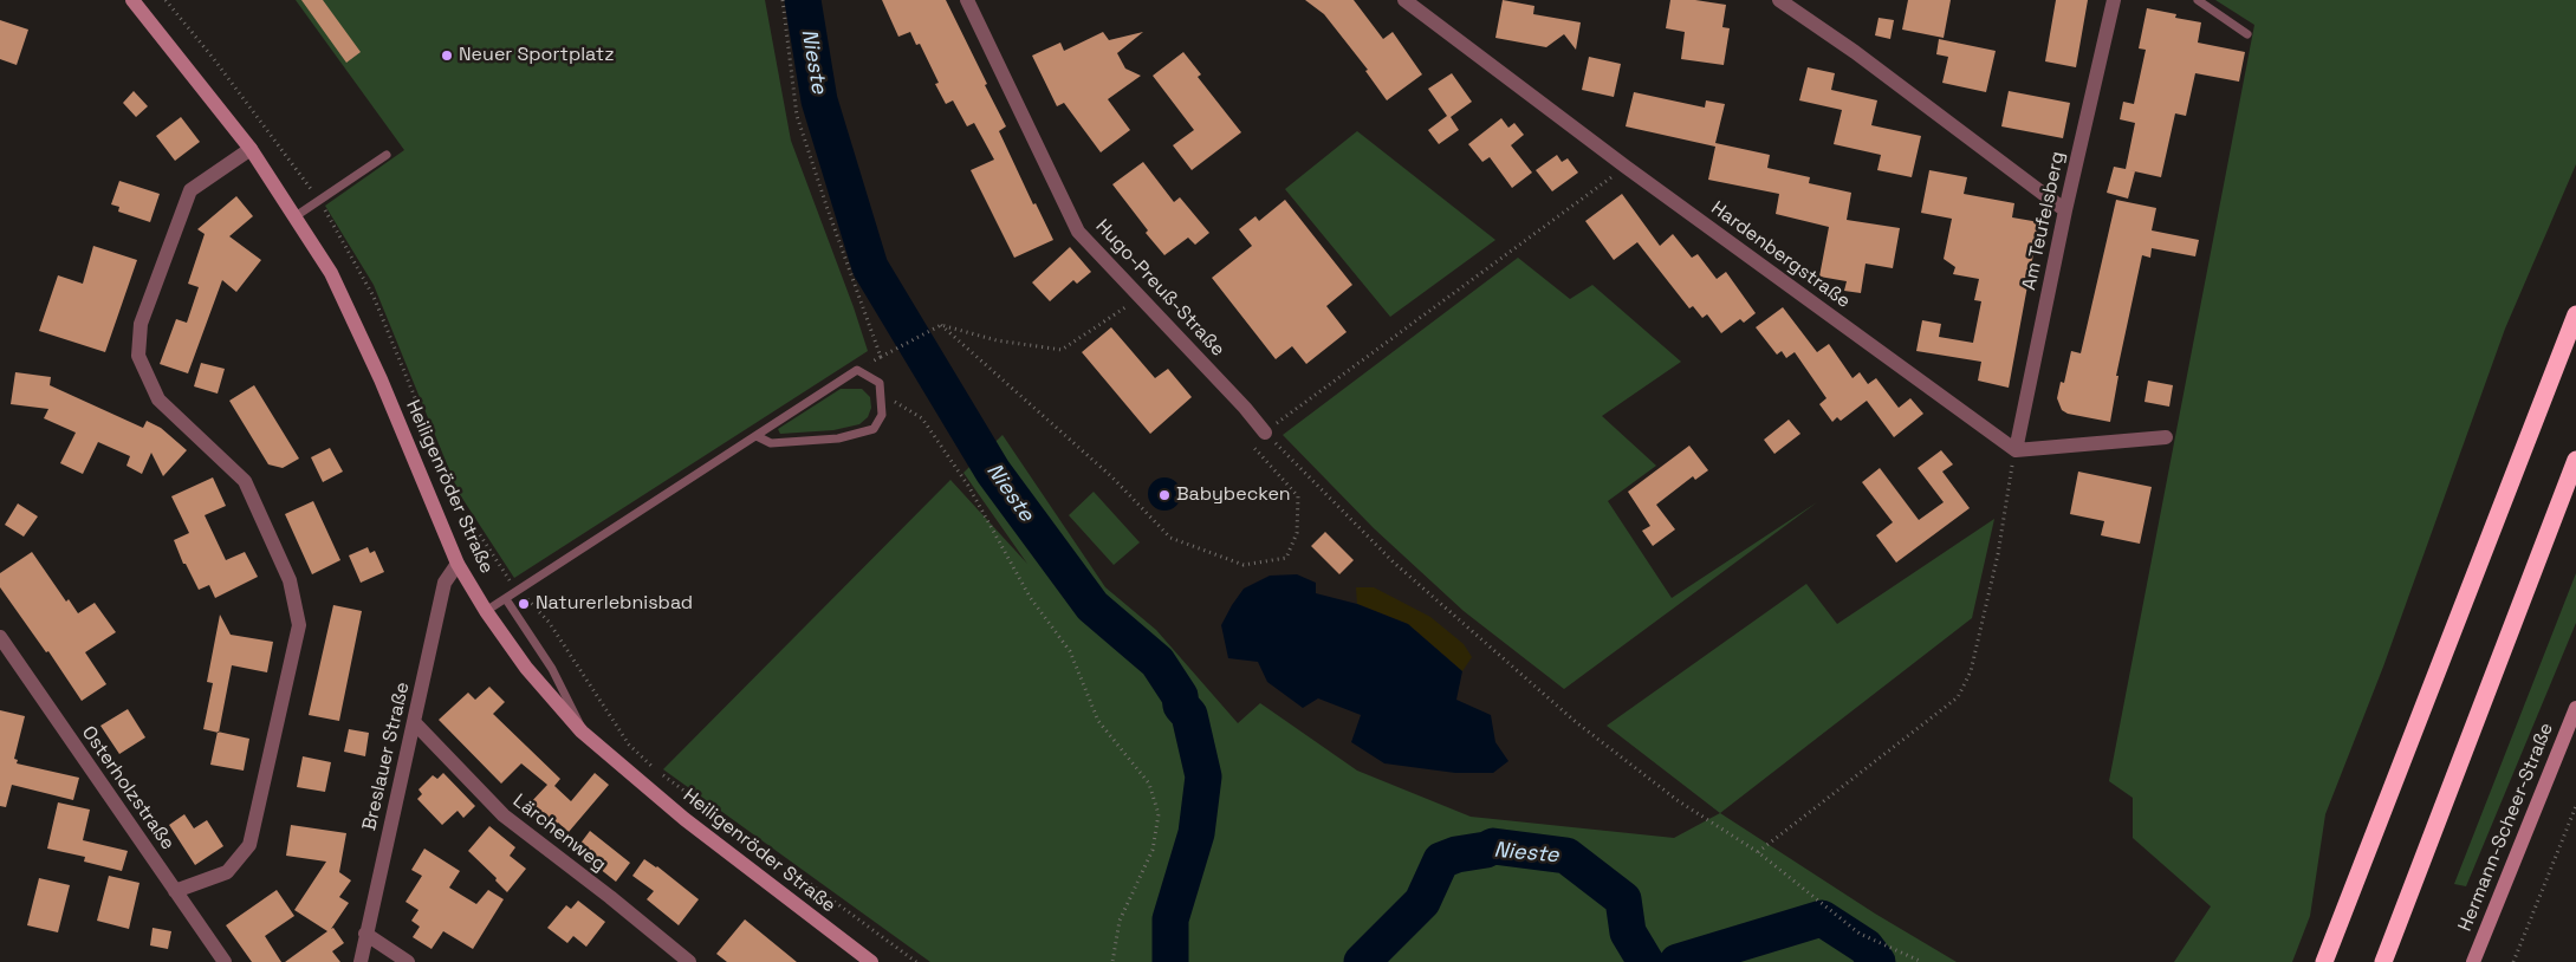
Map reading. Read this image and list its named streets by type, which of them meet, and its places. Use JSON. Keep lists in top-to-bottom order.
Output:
{
  "streets": {
    "street": [
      "Am Teufelsberg",
      "Hardenbergstraße",
      "Hugo-Preuß-Straße",
      "Heiligenröder Straße",
      "Breslauer Straße",
      "Osterholzstraße",
      "Hermann-Scheer-Straße",
      "Lärchenweg"
    ]
  },
  "crossings": [
    ["Am Teufelsberg", "Hardenbergstraße"],
    ["Heiligenröder Straße", "Breslauer Straße"],
    ["Breslauer Straße", "Lärchenweg"]
  ],
  "water": ["Nieste"],
  "places": ["Neuer Sportplatz", "Babybecken", "Naturerlebnisbad"]
}
